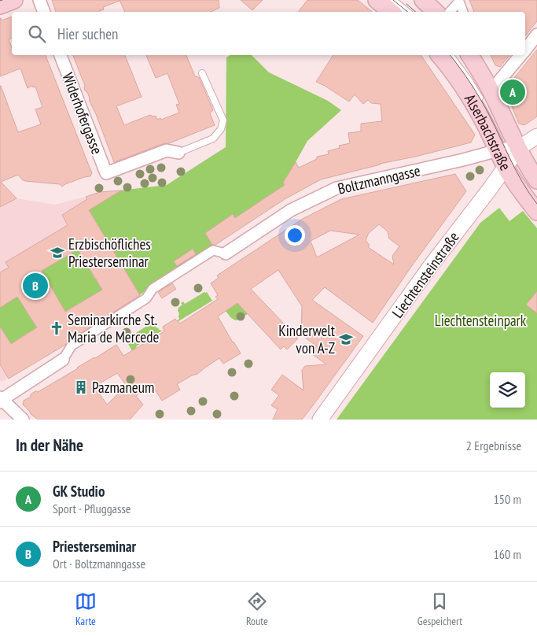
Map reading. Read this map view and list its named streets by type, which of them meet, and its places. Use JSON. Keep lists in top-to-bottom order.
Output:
{
  "streets": {
    "main road": ["Alserbachstraße"],
    "street": ["Widerhofergasse", "Boltzmanngasse", "Liechtensteinstraße"]
  },
  "crossings": [
    ["Alserbachstraße", "Boltzmanngasse"],
    ["Alserbachstraße", "Liechtensteinstraße"]
  ],
  "parks": ["Liechtensteinpark"],
  "places": {
    "school or university": ["Erzbischöfliches Priesterseminar", "Kinderwelt von A-Z"],
    "church": ["Seminarkirche St. Maria de Mercede"],
    "building": ["Pazmaneum"]
  },
  "page": {
    "search": "Hier suchen",
    "pins": ["A", "B"],
    "heading": ["In der Nähe", "2 Ergebnisse"],
    "list": [
      {
        "mark": "A",
        "name": "GK Studio",
        "note": "Sport · Pfluggasse",
        "value": "150 m"
      },
      {
        "mark": "B",
        "name": "Priesterseminar",
        "note": "Ort · Boltzmanngasse",
        "value": "160 m"
      }
    ],
    "nav": ["Karte", "Route", "Gespeichert"]
  }
}
